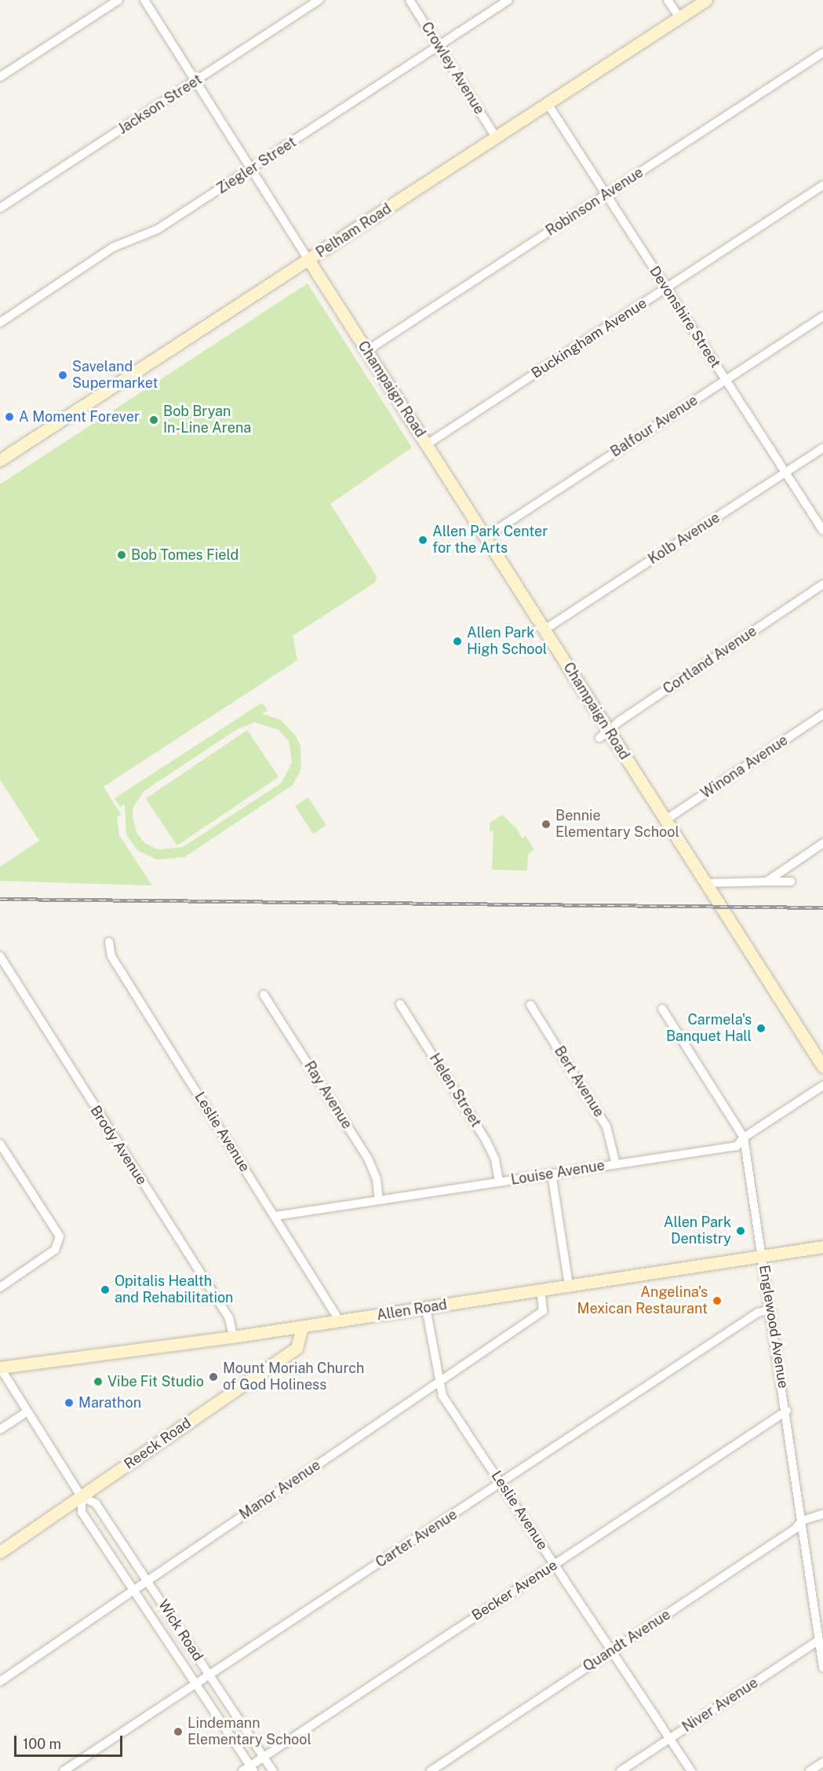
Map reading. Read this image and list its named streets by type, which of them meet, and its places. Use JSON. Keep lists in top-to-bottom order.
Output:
{
  "streets": {
    "main road": [
      "Pelham Road",
      "Champaign Road",
      "Allen Road",
      "Reeck Road"
    ],
    "street": [
      "Crowley Avenue",
      "Jackson Street",
      "Ziegler Street",
      "Robinson Avenue",
      "Devonshire Street",
      "Buckingham Avenue",
      "Balfour Avenue",
      "Kolb Avenue",
      "Cortland Avenue",
      "Winona Avenue",
      "Bert Avenue",
      "Helen Street",
      "Ray Avenue",
      "Leslie Avenue",
      "Brody Avenue",
      "Louise Avenue",
      "Englewood Avenue",
      "Manor Avenue",
      "Carter Avenue",
      "Becker Avenue",
      "Wick Road",
      "Quandt Avenue",
      "Niver Avenue"
    ]
  },
  "crossings": [
    ["Crowley Avenue", "Ziegler Street"],
    ["Crowley Avenue", "Pelham Road"],
    ["Robinson Avenue", "Devonshire Street"],
    ["Robinson Avenue", "Champaign Road"],
    ["Pelham Road", "Devonshire Street"],
    ["Pelham Road", "Champaign Road"],
    ["Devonshire Street", "Buckingham Avenue"],
    ["Devonshire Street", "Balfour Avenue"],
    ["Devonshire Street", "Kolb Avenue"],
    ["Buckingham Avenue", "Champaign Road"],
    ["Champaign Road", "Balfour Avenue"],
    ["Champaign Road", "Kolb Avenue"],
    ["Champaign Road", "Cortland Avenue"],
    ["Champaign Road", "Winona Avenue"],
    ["Bert Avenue", "Louise Avenue"],
    ["Helen Street", "Louise Avenue"],
    ["Ray Avenue", "Louise Avenue"],
    ["Leslie Avenue", "Louise Avenue"],
    ["Leslie Avenue", "Allen Road"],
    ["Leslie Avenue", "Manor Avenue"],
    ["Leslie Avenue", "Carter Avenue"],
    ["Leslie Avenue", "Becker Avenue"],
    ["Leslie Avenue", "Quandt Avenue"],
    ["Leslie Avenue", "Niver Avenue"],
    ["Brody Avenue", "Allen Road"],
    ["Louise Avenue", "Englewood Avenue"],
    ["Allen Road", "Englewood Avenue"],
    ["Allen Road", "Reeck Road"],
    ["Allen Road", "Manor Avenue"],
    ["Allen Road", "Wick Road"],
    ["Englewood Avenue", "Carter Avenue"],
    ["Englewood Avenue", "Becker Avenue"],
    ["Englewood Avenue", "Quandt Avenue"],
    ["Englewood Avenue", "Niver Avenue"],
    ["Reeck Road", "Wick Road"],
    ["Manor Avenue", "Wick Road"],
    ["Carter Avenue", "Wick Road"],
    ["Becker Avenue", "Wick Road"]
  ],
  "places": [
    "Saveland Supermarket",
    "A Moment Forever",
    "Bob Bryan In-Line Arena",
    "Allen Park Center for the Arts",
    "Bob Tomes Field",
    "Allen Park High School",
    "Bennie Elementary School",
    "Carmela's Banquet Hall",
    "Allen Park Dentistry",
    "Opitalis Health and Rehabilitation",
    "Angelina's Mexican Restaurant",
    "Mount Moriah Church of God Holiness",
    "Vibe Fit Studio",
    "Marathon",
    "Lindemann Elementary School"
  ],
  "scale_bar": "100 m"
}
